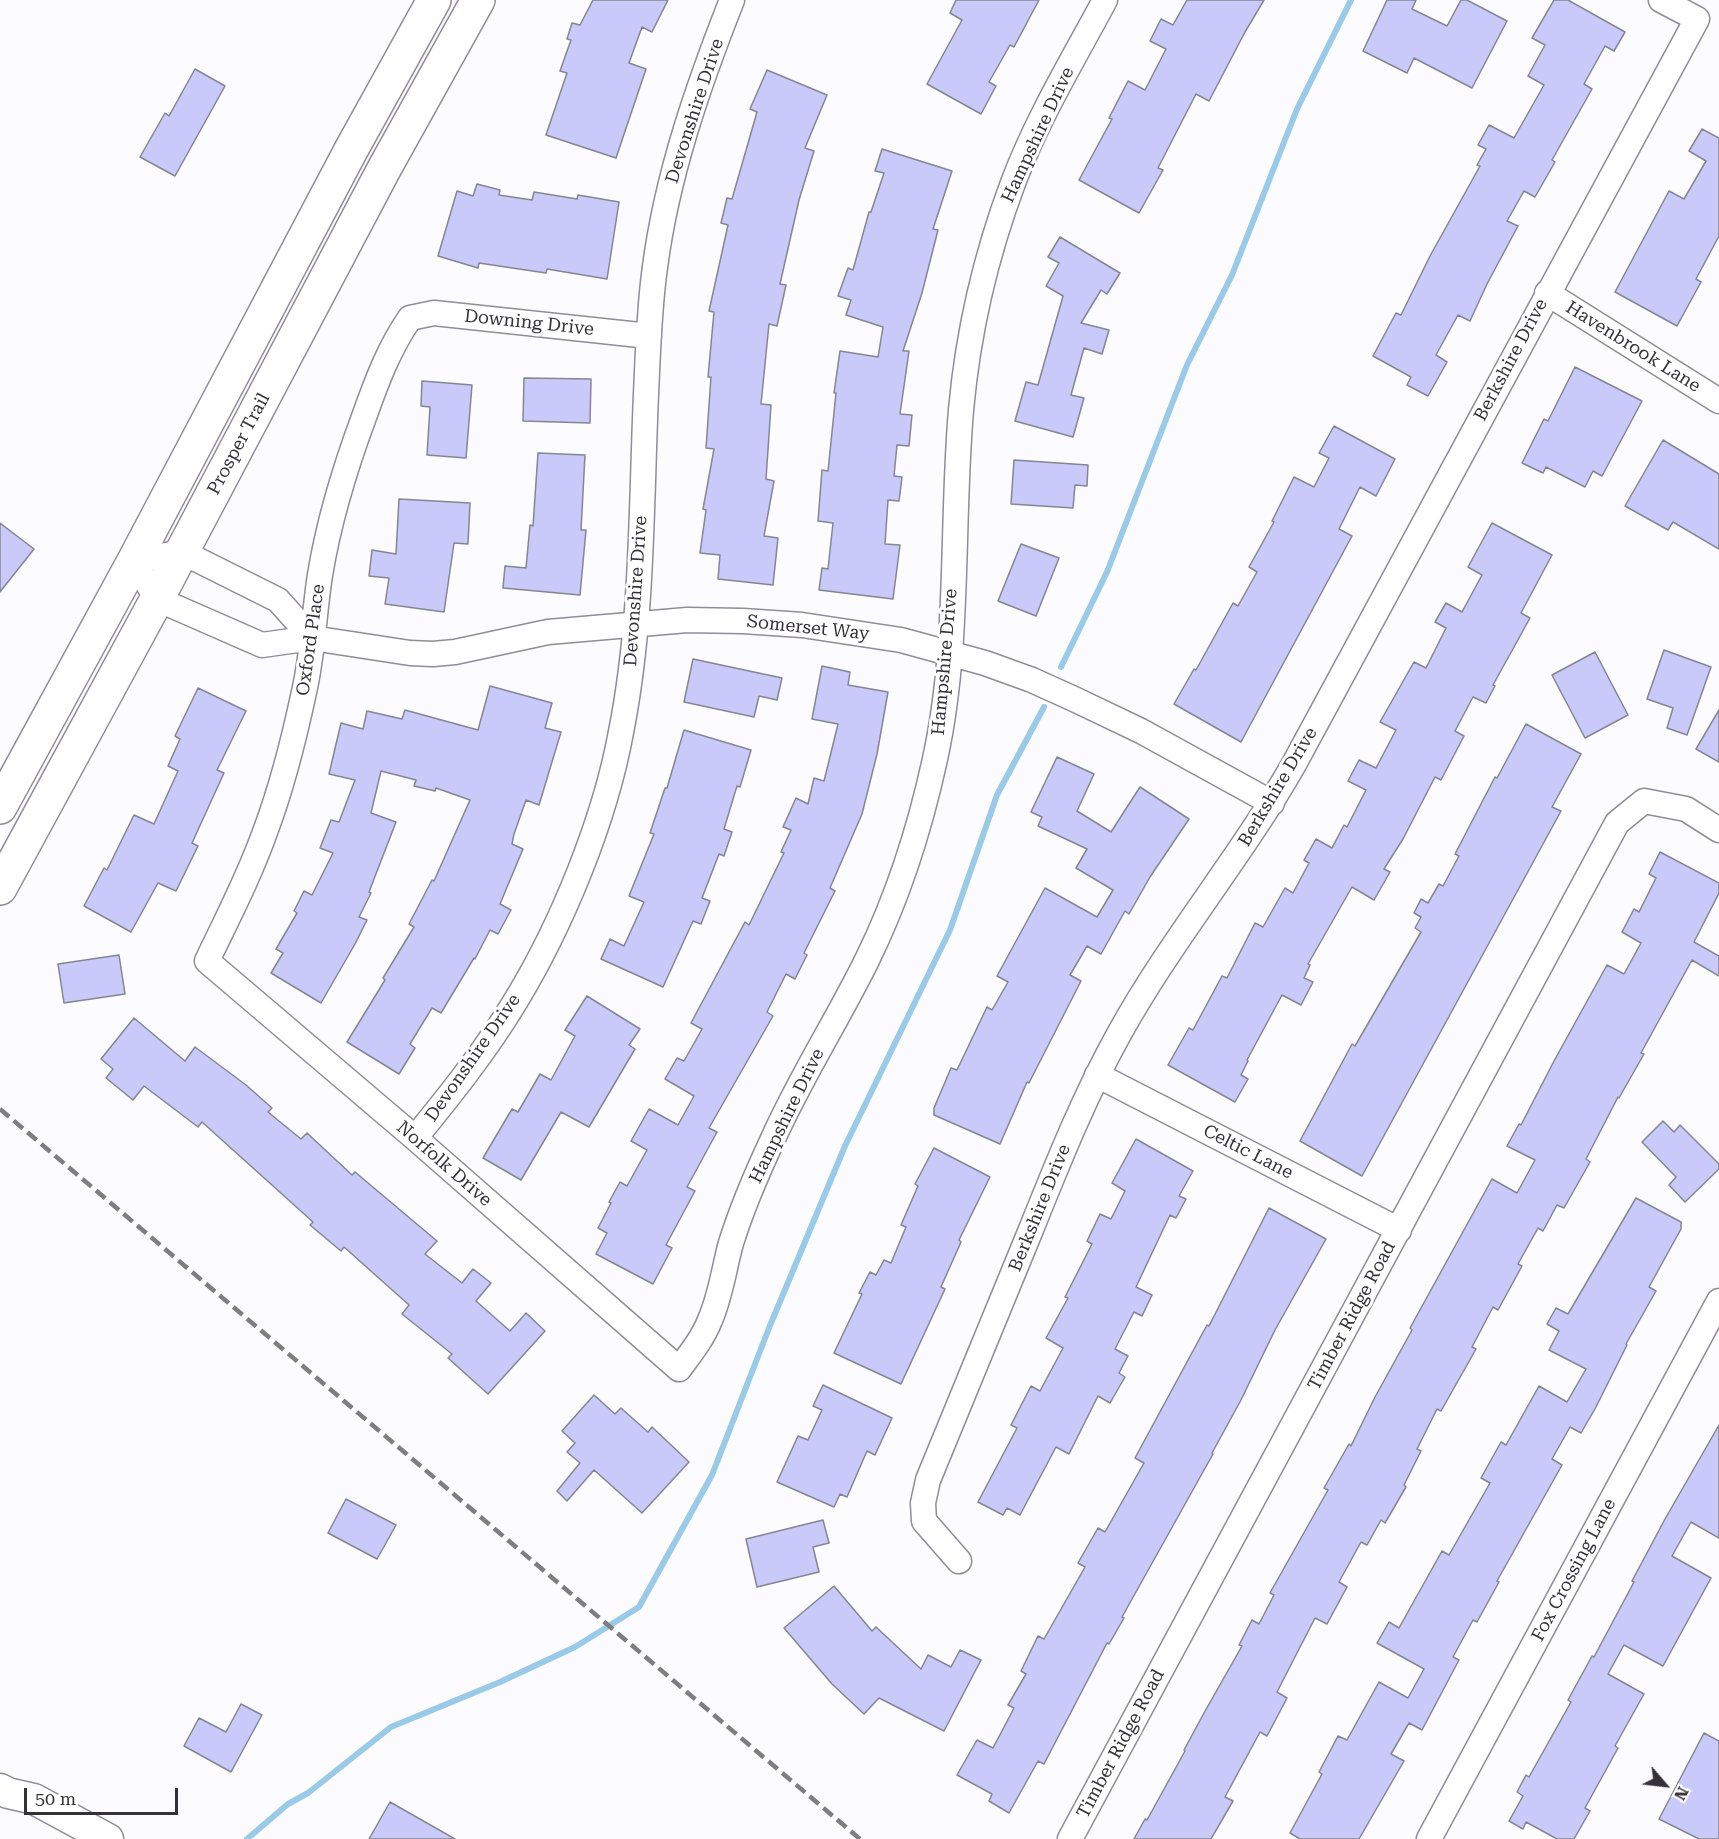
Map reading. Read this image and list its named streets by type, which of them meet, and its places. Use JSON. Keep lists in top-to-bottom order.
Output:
{
  "streets": {
    "main road": ["Prosper Trail"],
    "street": [
      "Devonshire Drive",
      "Hampshire Drive",
      "Downing Drive",
      "Havenbrook Lane",
      "Berkshire Drive",
      "Somerset Way",
      "Oxford Place",
      "Celtic Lane",
      "Norfolk Drive",
      "Timber Ridge Road",
      "Fox Crossing Lane"
    ]
  },
  "crossings": [
    ["Devonshire Drive", "Downing Drive"],
    ["Devonshire Drive", "Somerset Way"],
    ["Devonshire Drive", "Norfolk Drive"],
    ["Hampshire Drive", "Somerset Way"],
    ["Hampshire Drive", "Norfolk Drive"],
    ["Downing Drive", "Oxford Place"],
    ["Havenbrook Lane", "Berkshire Drive"],
    ["Berkshire Drive", "Somerset Way"],
    ["Berkshire Drive", "Celtic Lane"],
    ["Prosper Trail", "Somerset Way"],
    ["Somerset Way", "Oxford Place"],
    ["Oxford Place", "Norfolk Drive"],
    ["Celtic Lane", "Timber Ridge Road"]
  ],
  "scale_bar": "50 m",
  "north": "bottom right"
}
